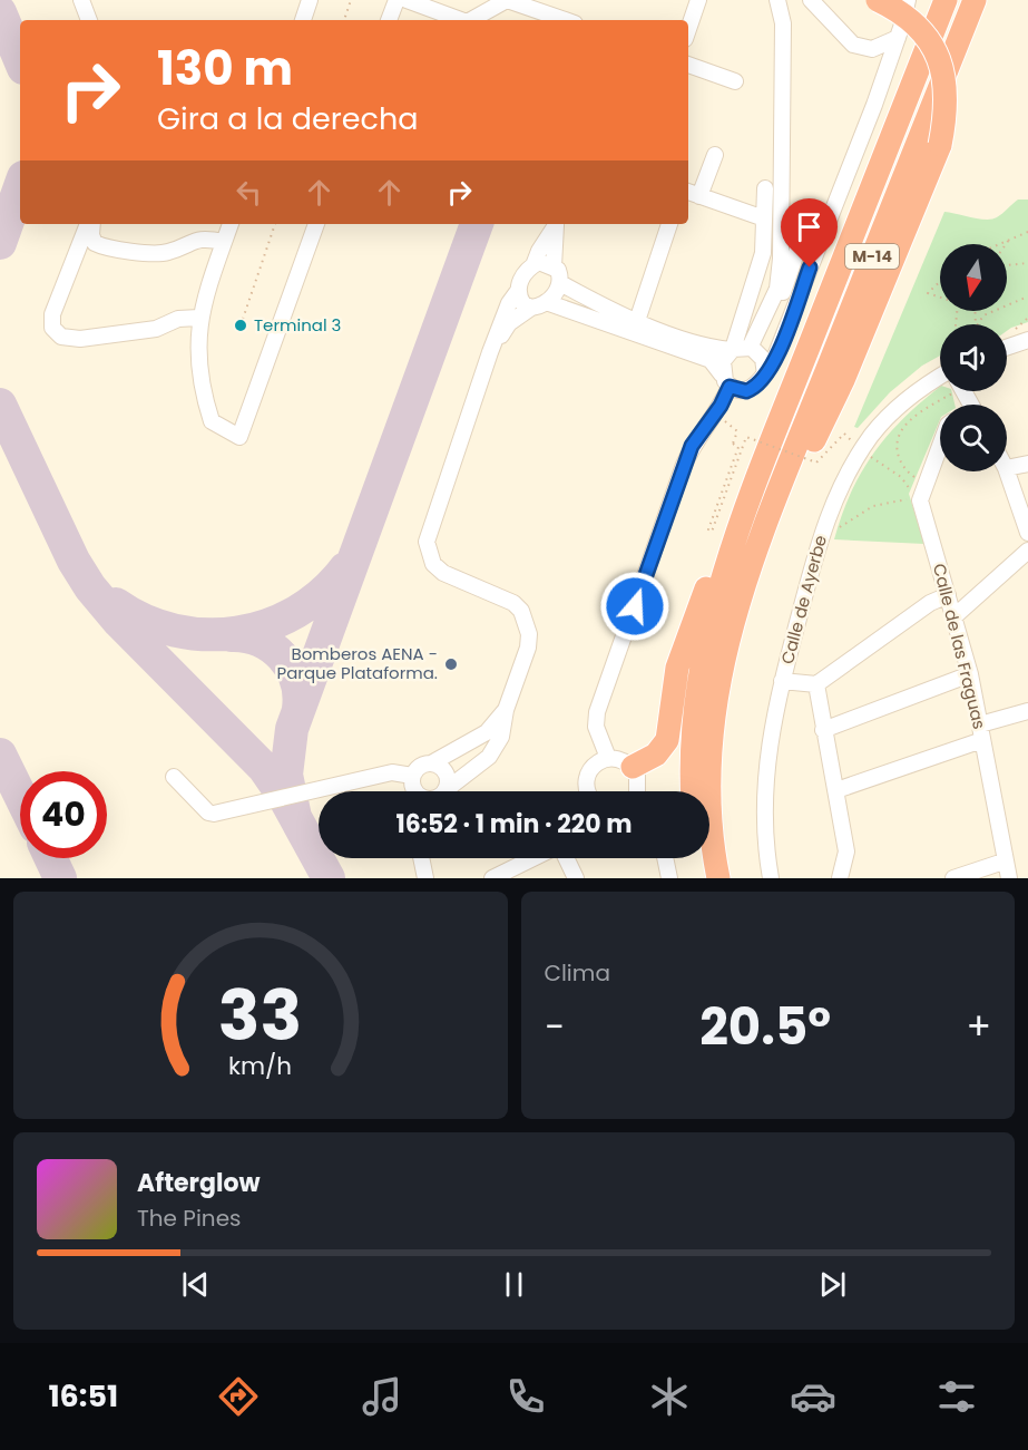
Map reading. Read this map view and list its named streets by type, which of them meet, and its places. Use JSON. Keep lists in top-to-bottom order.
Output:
{
  "streets": {
    "highway": ["M-14"],
    "street": ["Calle de Ayerbe", "Calle de las Fraguas"]
  },
  "places": ["Terminal 3", "Bomberos AENA - Parque Plataforma."],
  "north": "bottom",
  "page": {
    "turn": ["130 m", "Gira a la derecha"],
    "limit": "40",
    "trip": "16:52 · 1 min · 220 m",
    "tile": "Clima",
    "heat": ["−", "20.5°", "+"],
    "song": ["Afterglow", "The Pines"],
    "tabs": "16:51",
    "gauge": ["33", "km/h"]
  }
}
